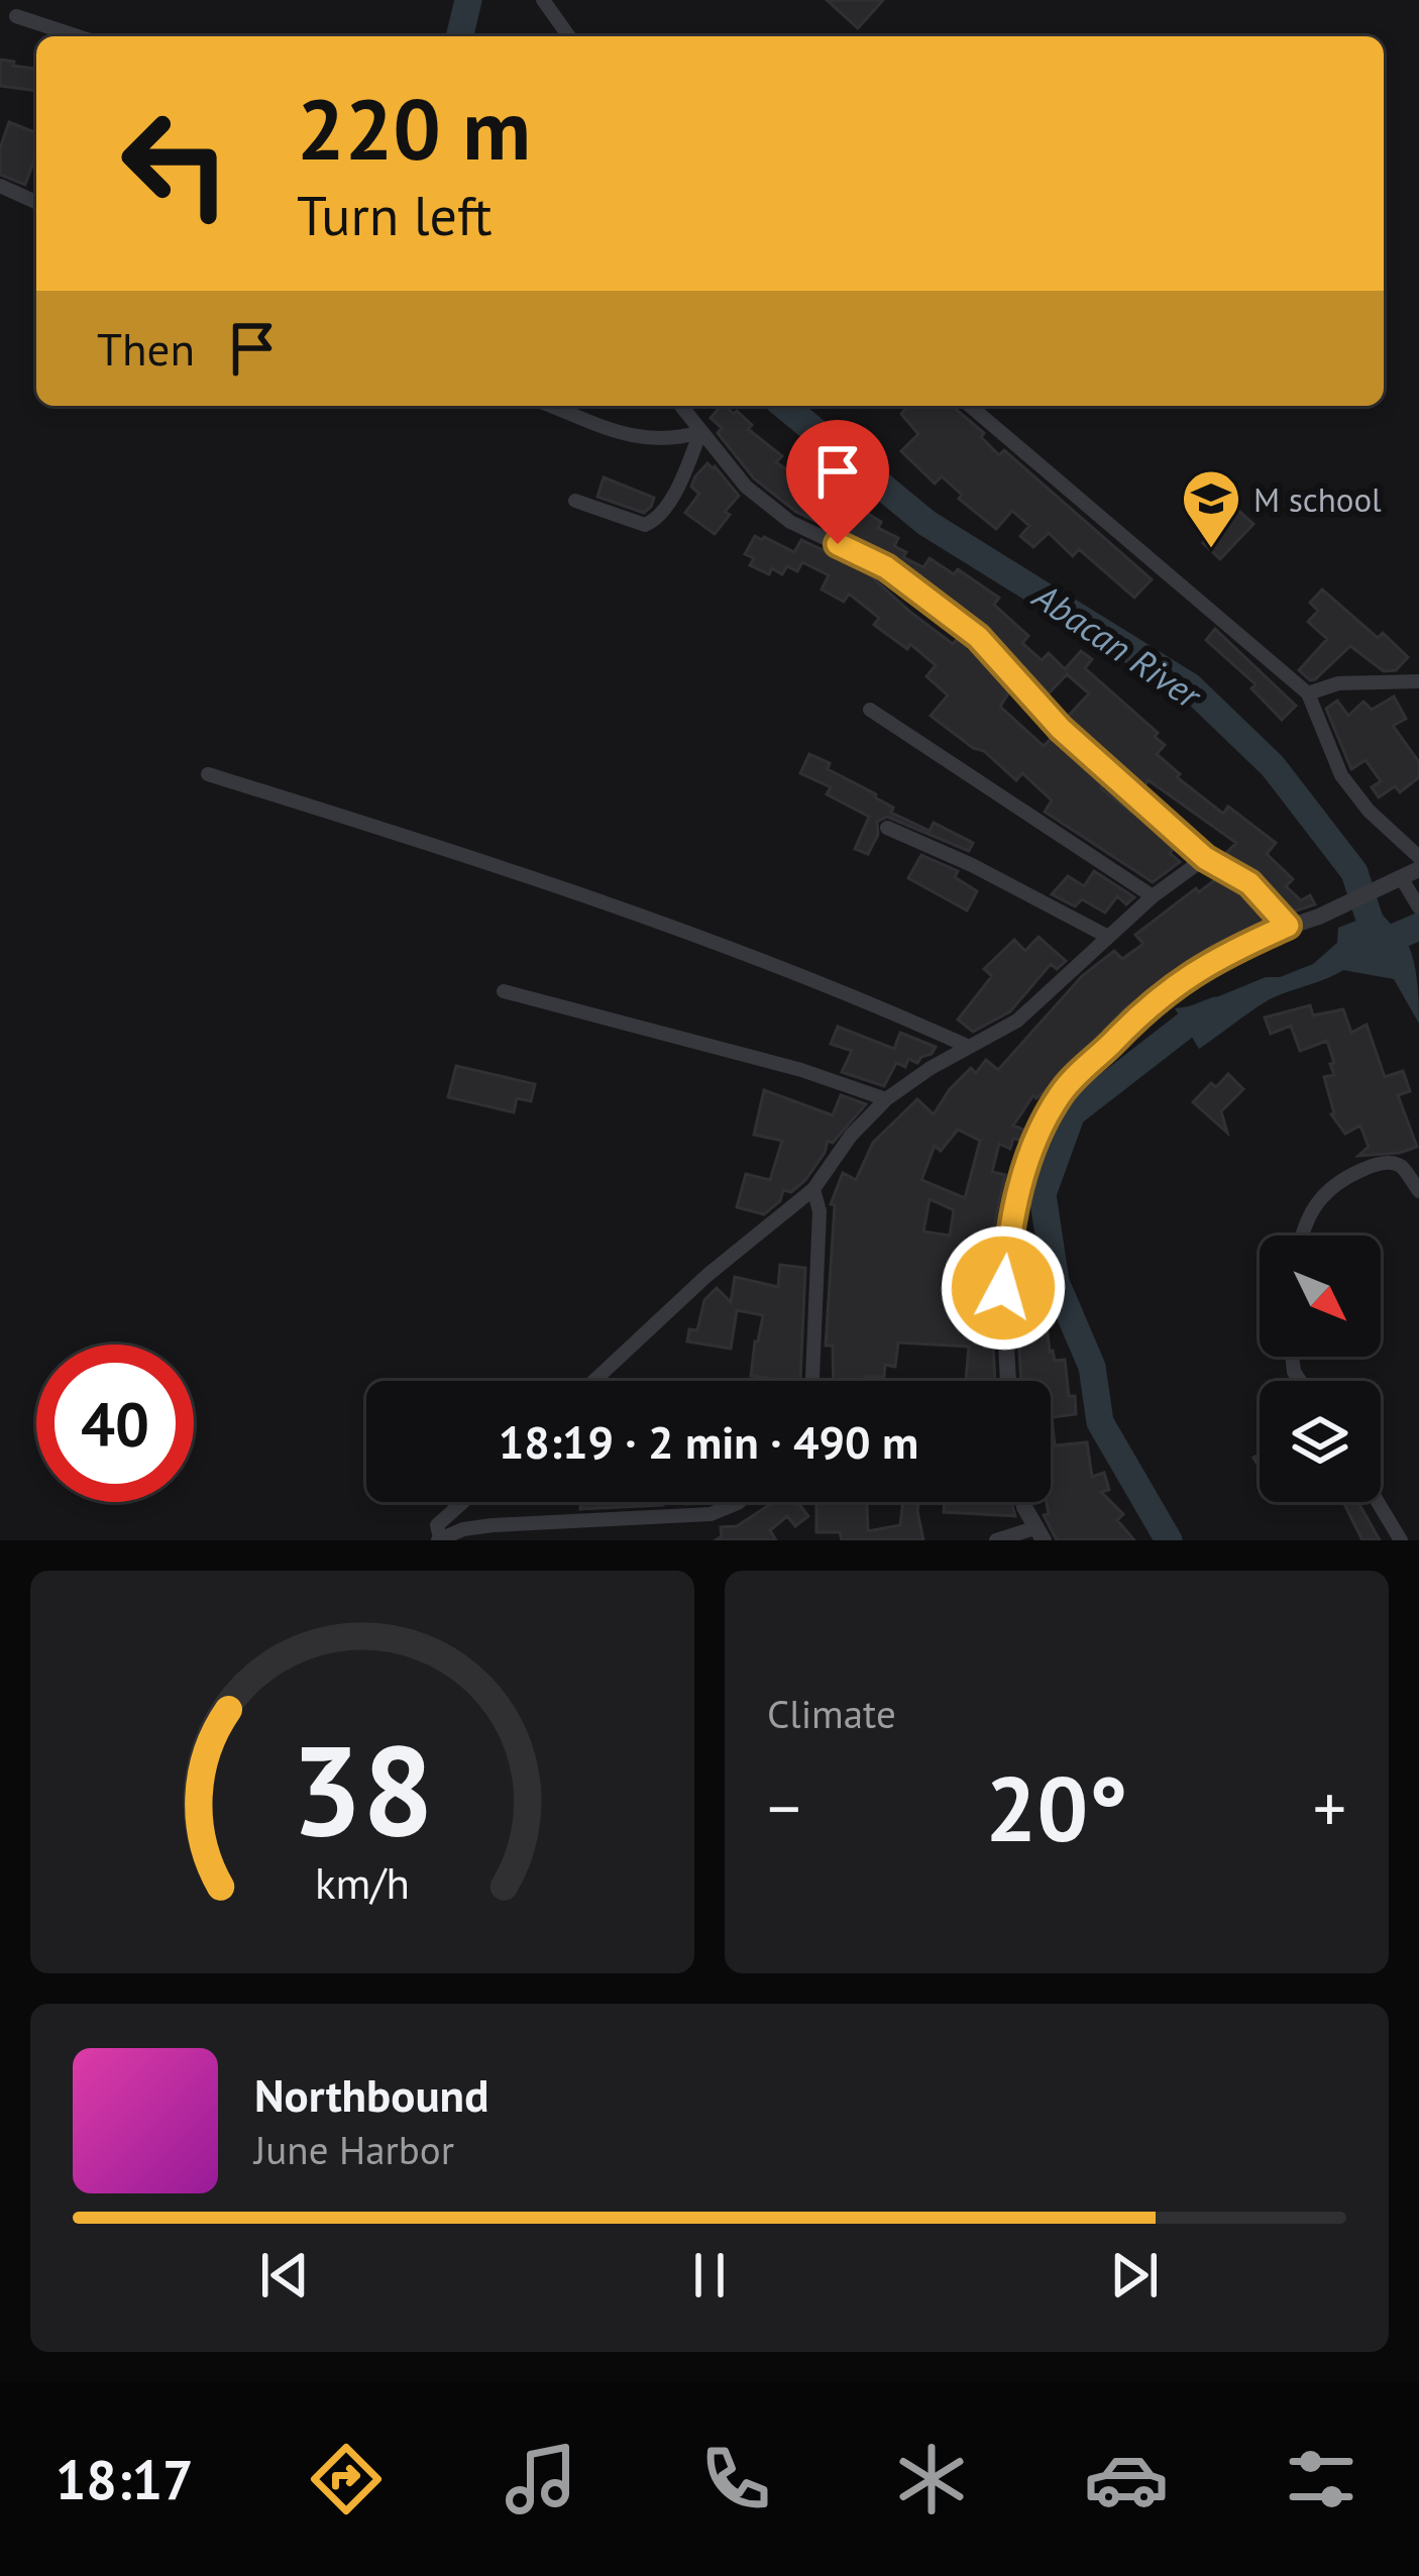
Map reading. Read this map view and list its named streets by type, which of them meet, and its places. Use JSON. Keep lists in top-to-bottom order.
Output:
{
  "water": ["Abacan River"],
  "places": {
    "school or university": ["M school"]
  },
  "north": "bottom right",
  "page": {
    "turn": ["220 m", "Turn left"],
    "then": "Then",
    "limit": "40",
    "trip": "18:19 · 2 min · 490 m",
    "tile": "Climate",
    "heat": ["−", "20°", "+"],
    "song": ["Northbound", "June Harbor"],
    "tabs": "18:17",
    "gauge": ["38", "km/h"]
  }
}
